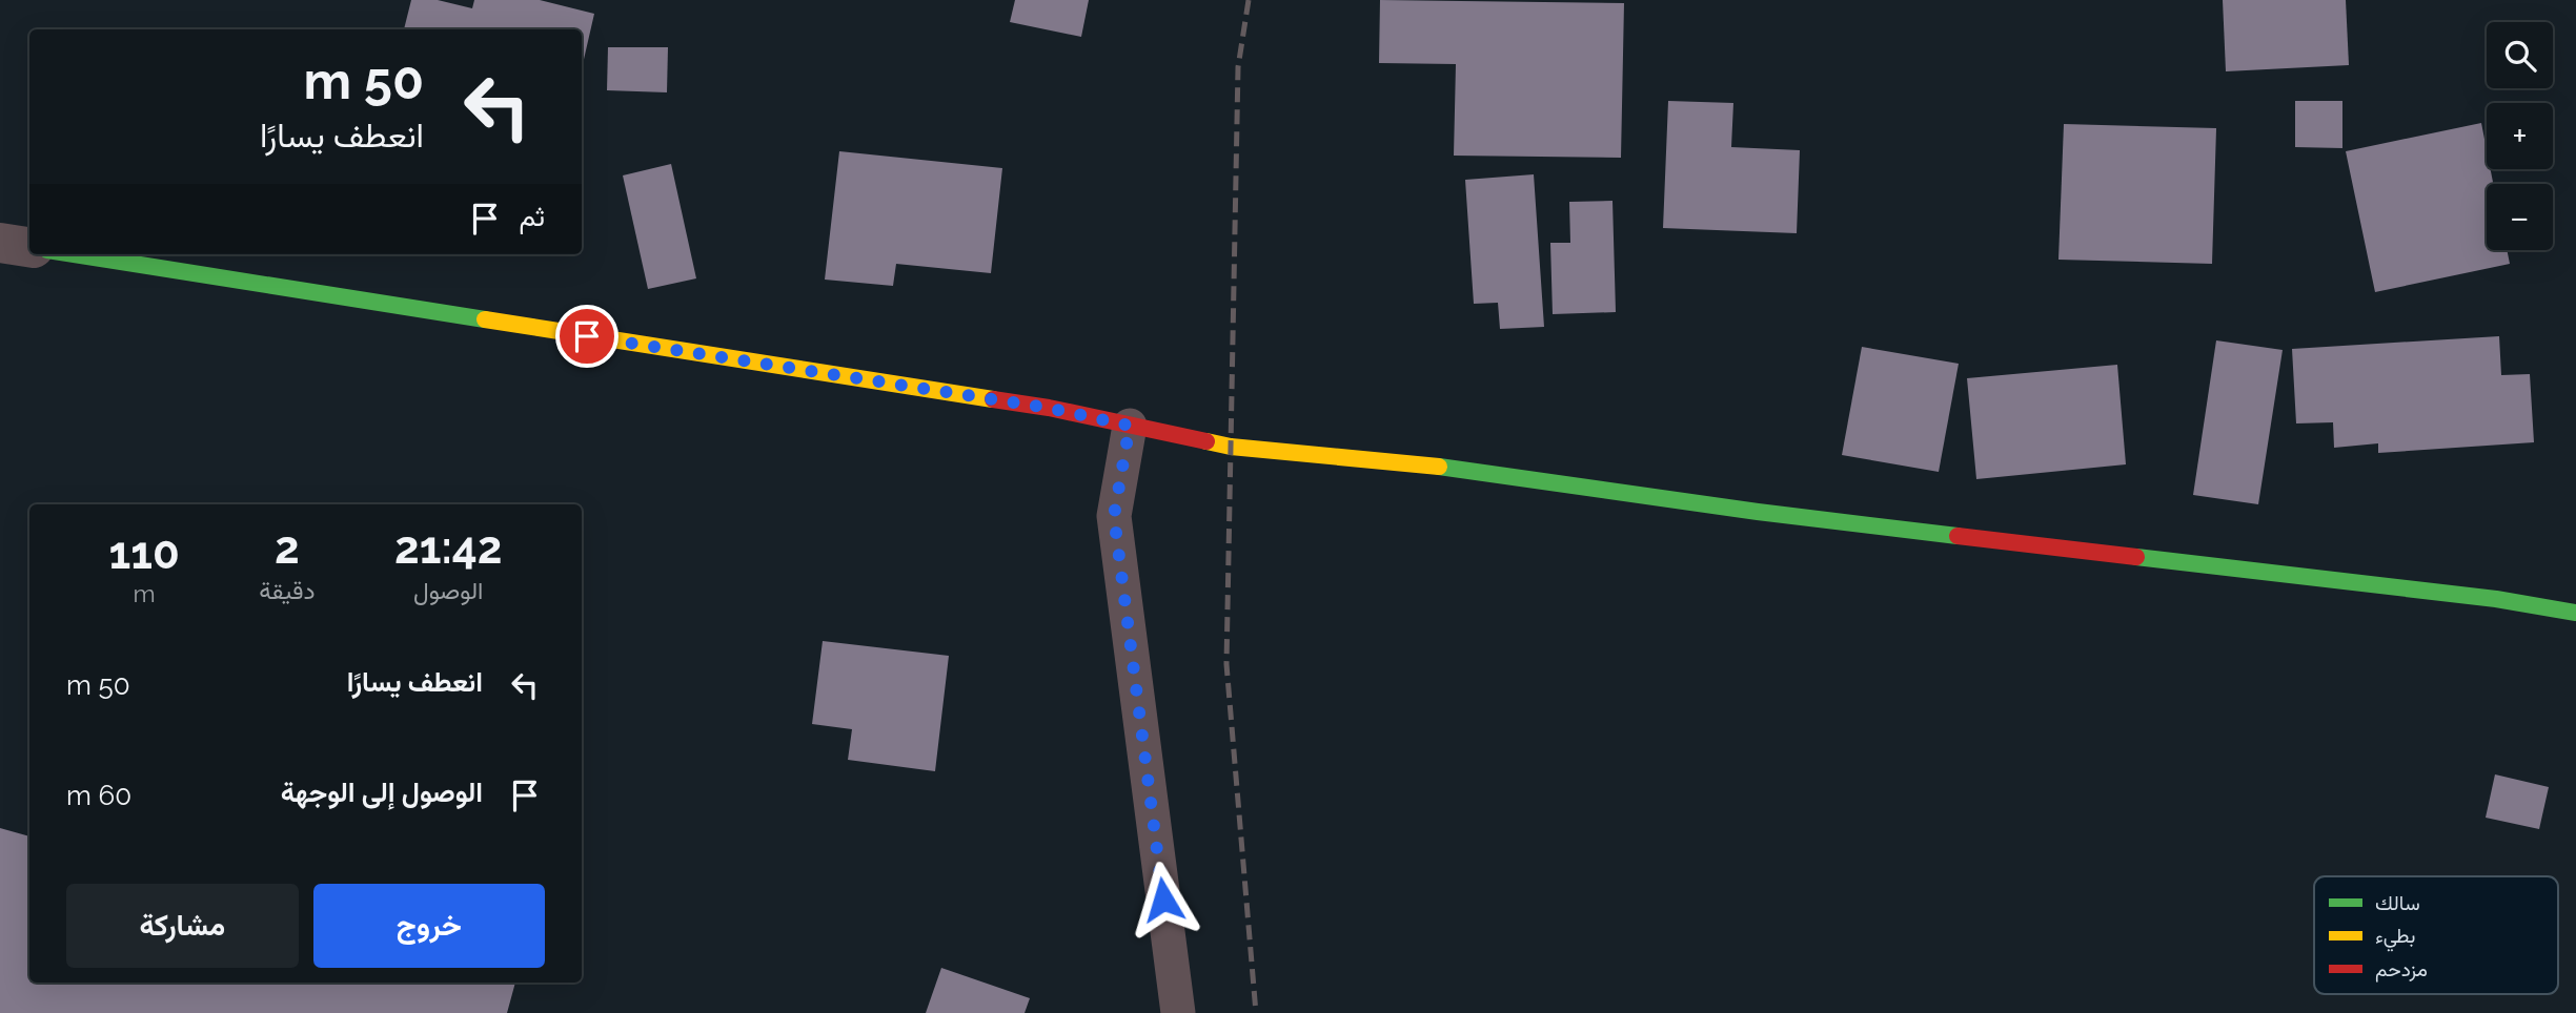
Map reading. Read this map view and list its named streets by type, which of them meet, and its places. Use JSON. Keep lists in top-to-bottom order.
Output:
{
  "legend": ["سالك", "بطيء", "مزدحم"],
  "page": {
    "map_buttons": ["+", "−"],
    "turn": ["50 m", "انعطف يسارًا"],
    "then": "ثم",
    "eta": [
      "21:42",
      "الوصول",
      "2",
      "دقيقة",
      "110",
      "m"
    ],
    "list": [
      {
        "name": "انعطف يسارًا",
        "value": "50 m"
      },
      {
        "name": "الوصول إلى الوجهة",
        "value": "60 m"
      }
    ],
    "buttons": ["خروج", "مشاركة"]
  }
}
